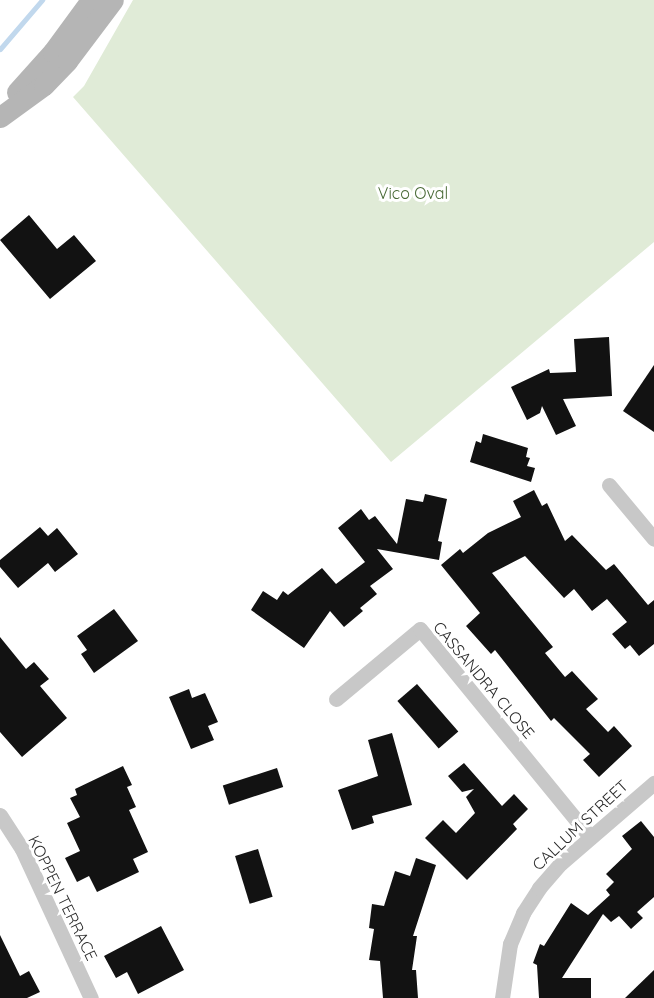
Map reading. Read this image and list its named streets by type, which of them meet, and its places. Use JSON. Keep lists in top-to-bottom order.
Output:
{
  "streets": {
    "street": ["CASSANDRA CLOSE", "CALLUM STREET", "KOPPEN TERRACE"]
  },
  "crossings": [
    ["CASSANDRA CLOSE", "CALLUM STREET"]
  ],
  "parks": ["Vico Oval"]
}
